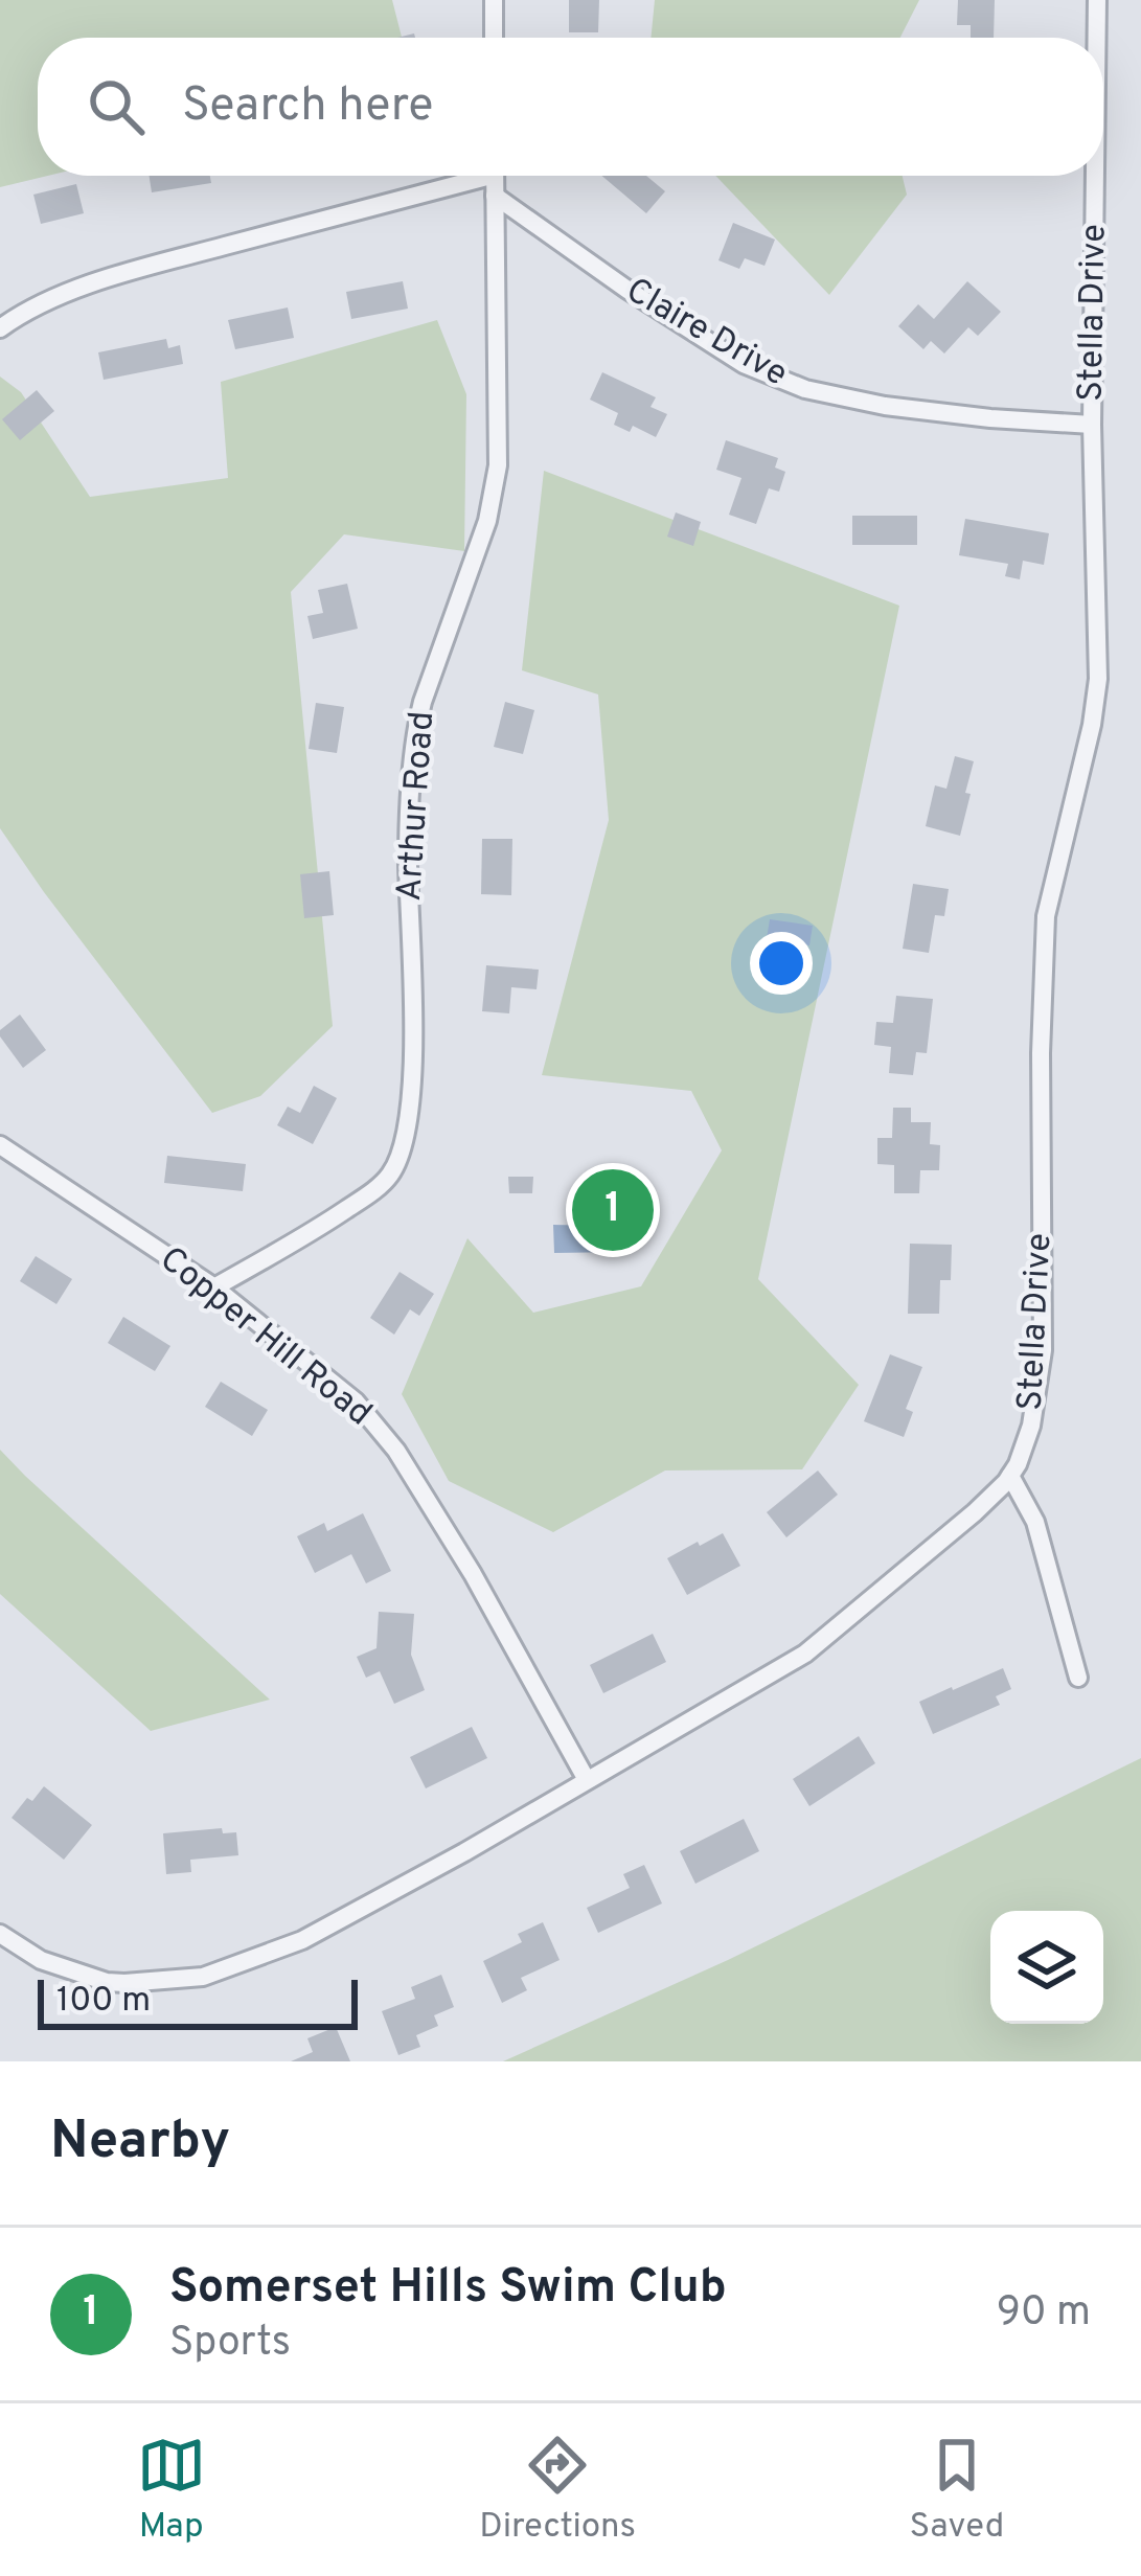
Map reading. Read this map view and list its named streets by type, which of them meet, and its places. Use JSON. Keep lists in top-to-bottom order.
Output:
{
  "streets": {
    "street": [
      "Stella Drive",
      "Claire Drive",
      "Arthur Road",
      "Copper Hill Road"
    ]
  },
  "crossings": [
    ["Stella Drive", "Claire Drive"],
    ["Stella Drive", "Copper Hill Road"],
    ["Claire Drive", "Arthur Road"],
    ["Arthur Road", "Copper Hill Road"]
  ],
  "scale_bar": "100 m",
  "page": {
    "search": "Search here",
    "pins": "1",
    "scale": "100 m",
    "heading": "Nearby",
    "list": [
      {
        "mark": "1",
        "name": "Somerset Hills Swim Club",
        "note": "Sports",
        "value": "90 m"
      }
    ],
    "nav": ["Map", "Directions", "Saved"]
  }
}
